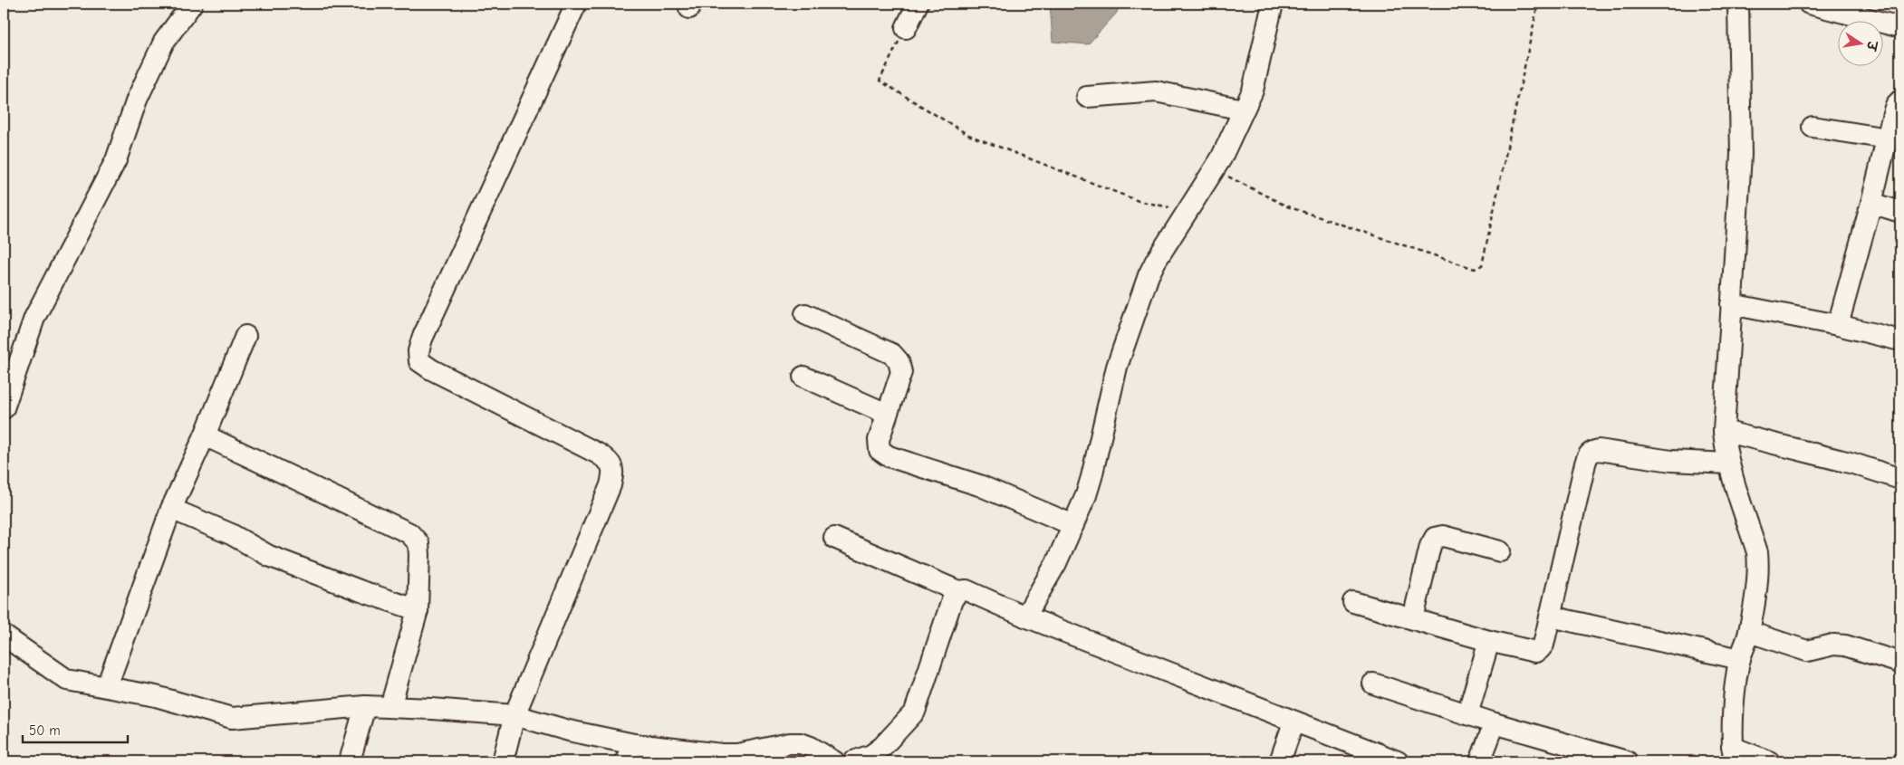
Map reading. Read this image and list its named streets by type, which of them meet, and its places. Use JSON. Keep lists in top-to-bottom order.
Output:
{
  "scale_bar": "50 m",
  "north": "right"
}
